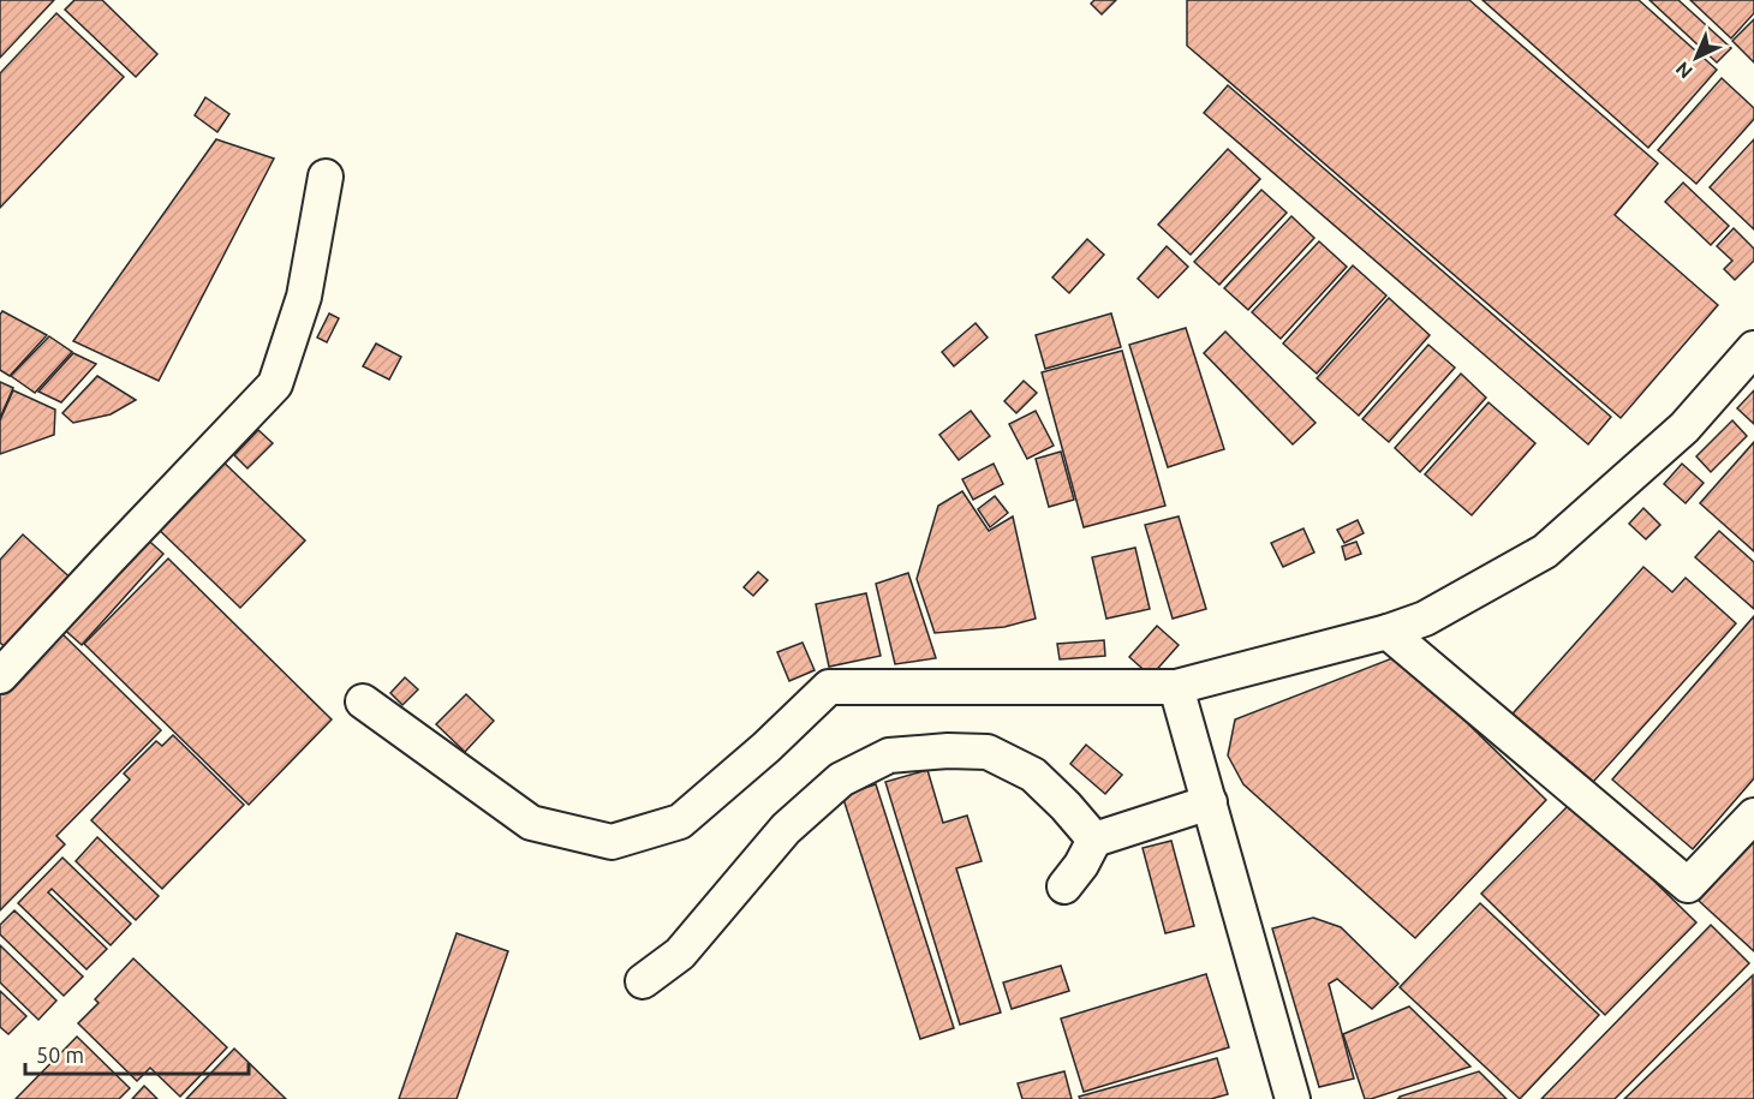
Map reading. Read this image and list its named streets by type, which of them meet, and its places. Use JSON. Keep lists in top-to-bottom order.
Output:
{
  "scale_bar": "50 m",
  "north": "bottom left"
}
